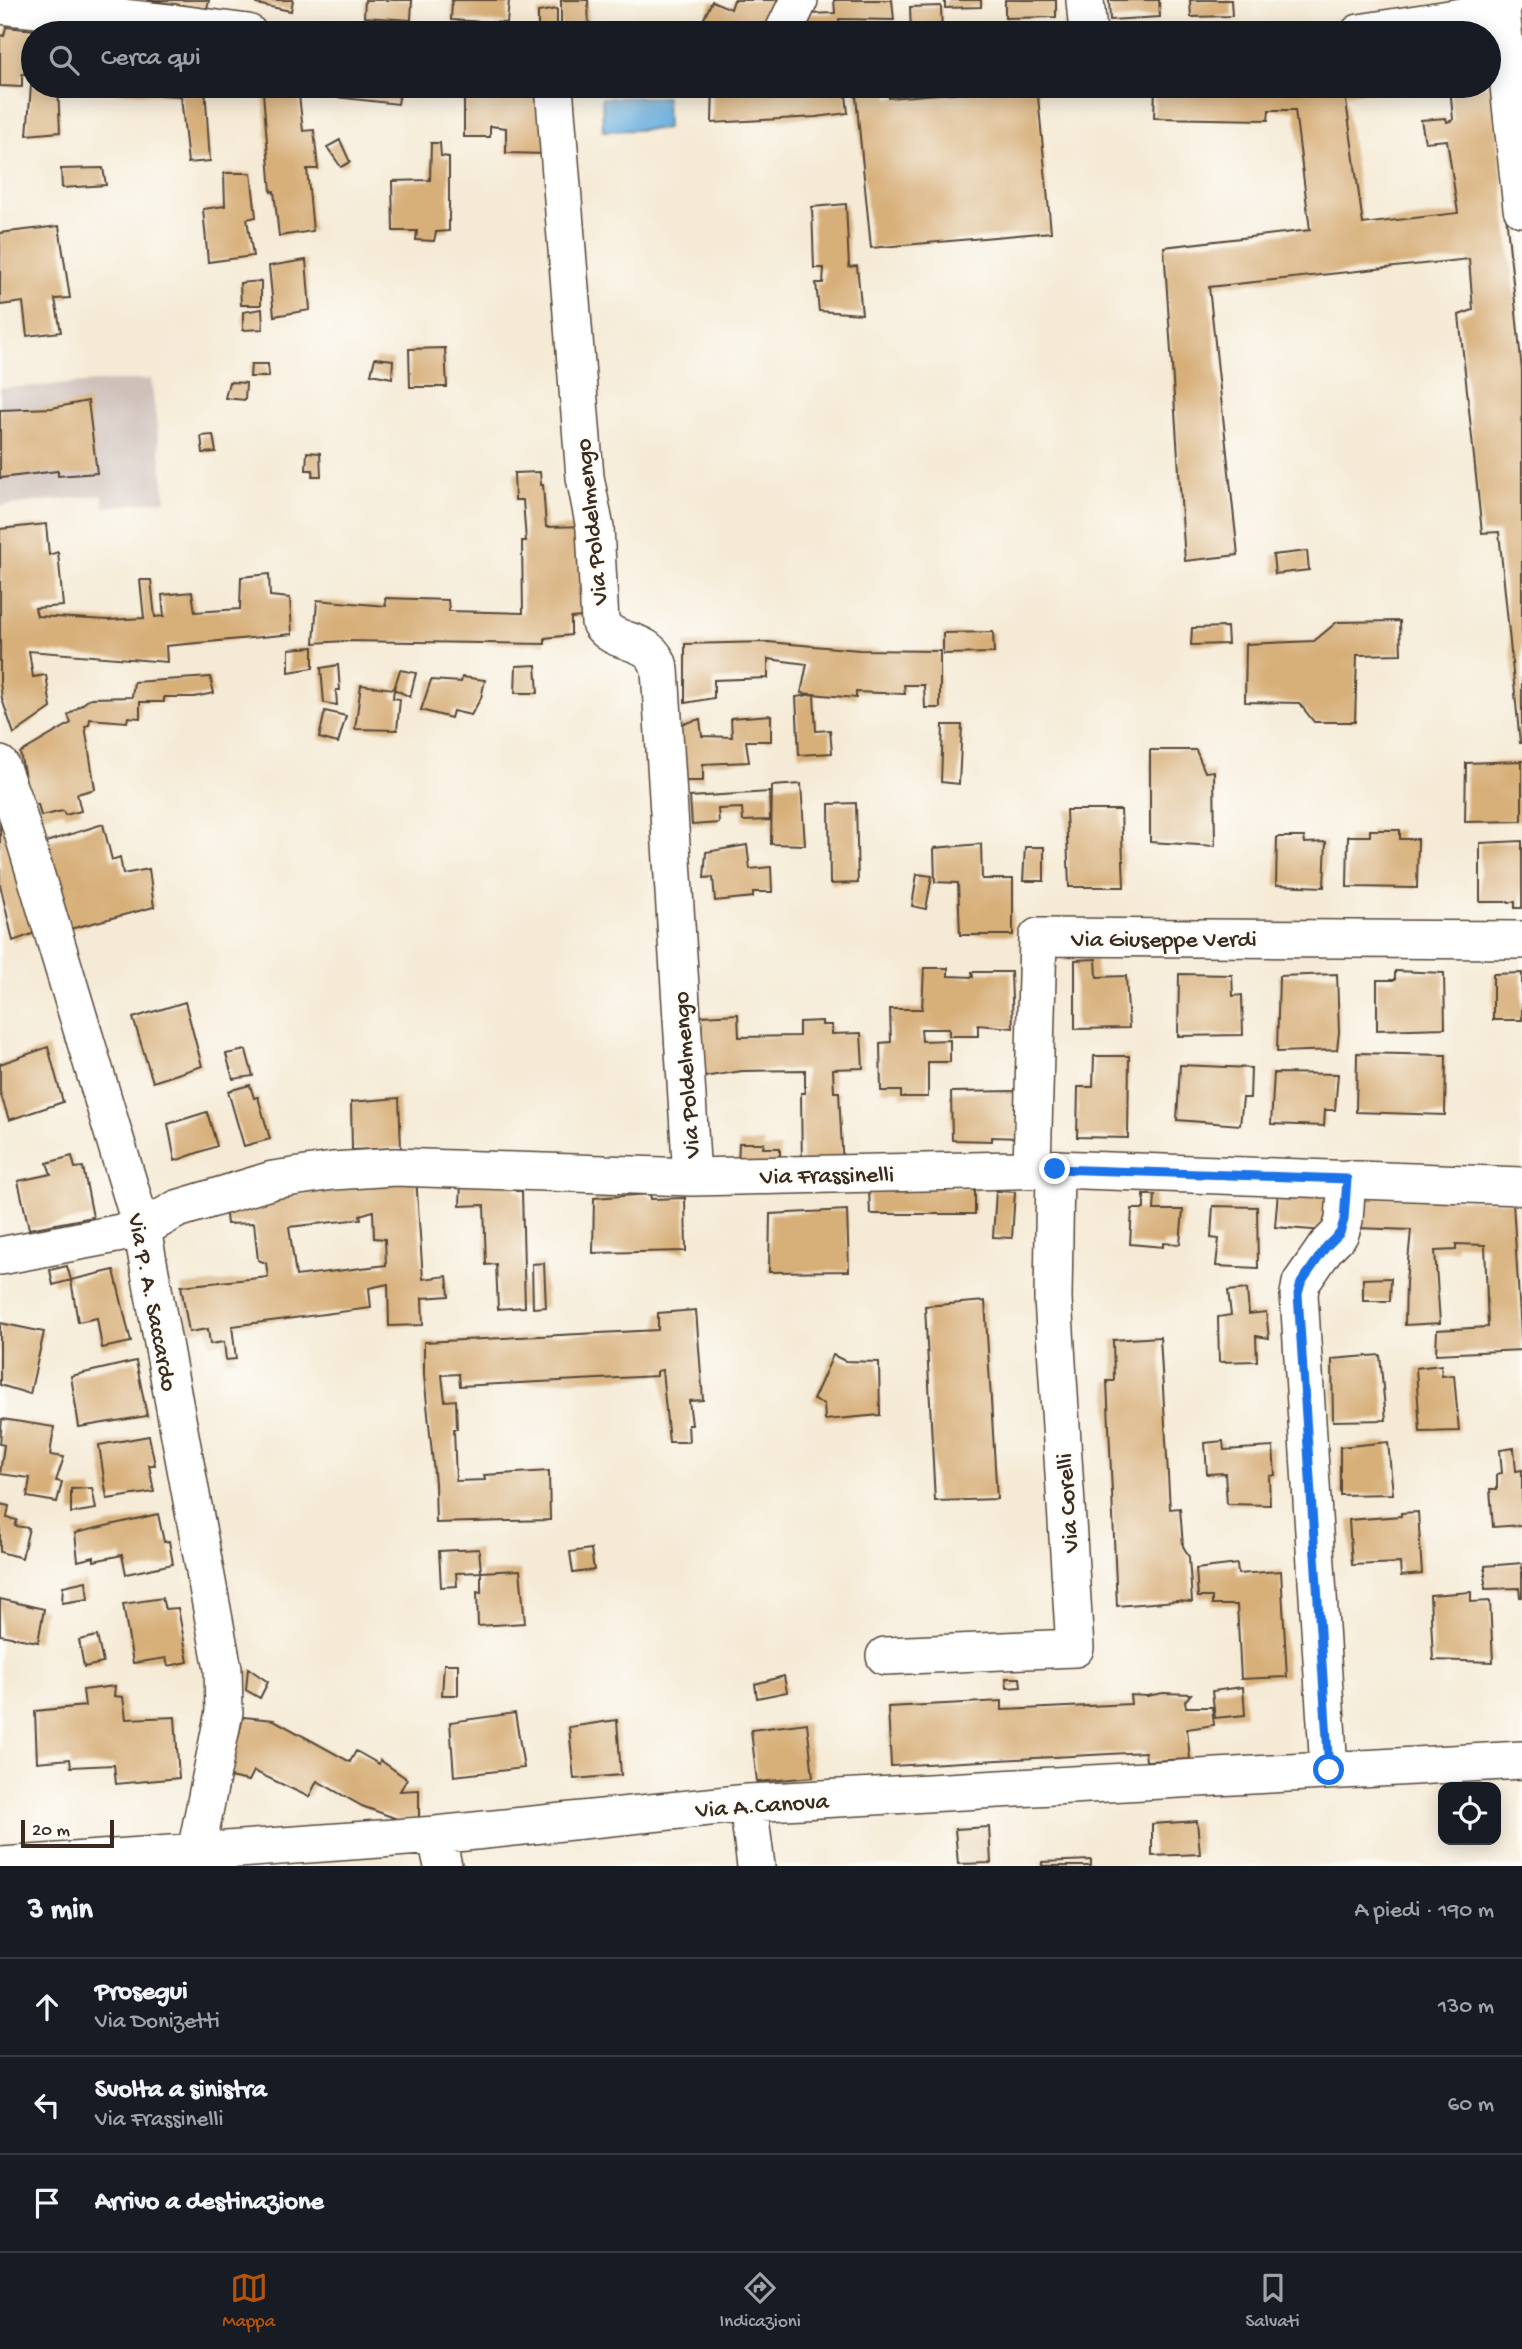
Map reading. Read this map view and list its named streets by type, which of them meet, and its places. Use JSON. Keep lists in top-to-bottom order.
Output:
{
  "streets": {
    "street": [
      "Via Poldelmengo",
      "Via Giuseppe Verdi",
      "Via Frassinelli",
      "Via P. A. Saccardo",
      "Via Corelli",
      "Via A.Canova"
    ]
  },
  "crossings": [
    ["Via Poldelmengo", "Via Frassinelli"],
    ["Via Giuseppe Verdi", "Via Frassinelli"],
    ["Via Giuseppe Verdi", "Via Corelli"],
    ["Via Frassinelli", "Via P. A. Saccardo"],
    ["Via Frassinelli", "Via Corelli"],
    ["Via P. A. Saccardo", "Via A.Canova"]
  ],
  "scale_bar": "20 m",
  "page": {
    "search": "Cerca qui",
    "scale": "20 m",
    "heading": ["3 min", "A piedi · 190 m"],
    "list": [
      ["Prosegui", "Via Donizetti", "130 m"],
      ["Svolta a sinistra", "Via Frassinelli", "60 m"],
      "Arrivo a destinazione"
    ],
    "nav": ["Mappa", "Indicazioni", "Salvati"]
  }
}
